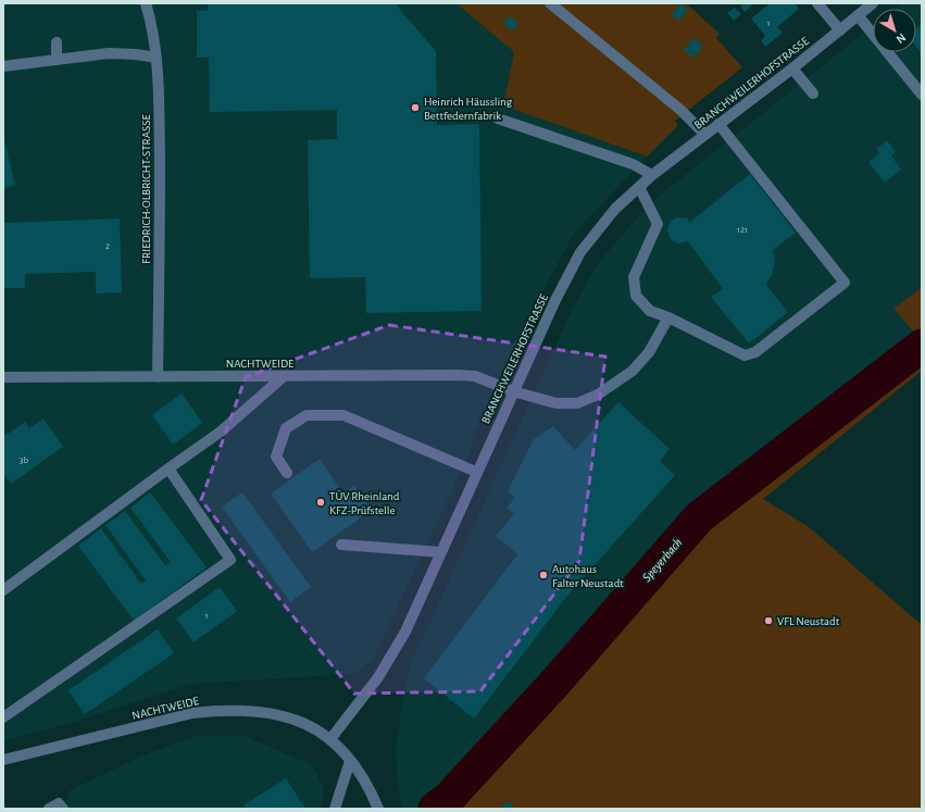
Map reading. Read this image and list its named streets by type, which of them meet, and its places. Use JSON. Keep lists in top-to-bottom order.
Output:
{
  "streets": {
    "street": ["BRANCHWEILERHOFSTRASSE", "FRIEDRICH-OLBRICHT-STRASSE", "NACHTWEIDE"]
  },
  "crossings": [
    ["BRANCHWEILERHOFSTRASSE", "NACHTWEIDE"],
    ["FRIEDRICH-OLBRICHT-STRASSE", "NACHTWEIDE"]
  ],
  "water": ["Speyerbach"],
  "places": [
    "Heinrich Häussling Bettfedernfabrik",
    "TÜV Rheinland KFZ-Prüfstelle",
    "Autohaus Falter Neustadt",
    "VFL Neustadt"
  ],
  "house_numbers": [
    "1",
    "121",
    "2",
    "3b",
    "1"
  ],
  "north": "bottom right"
}
